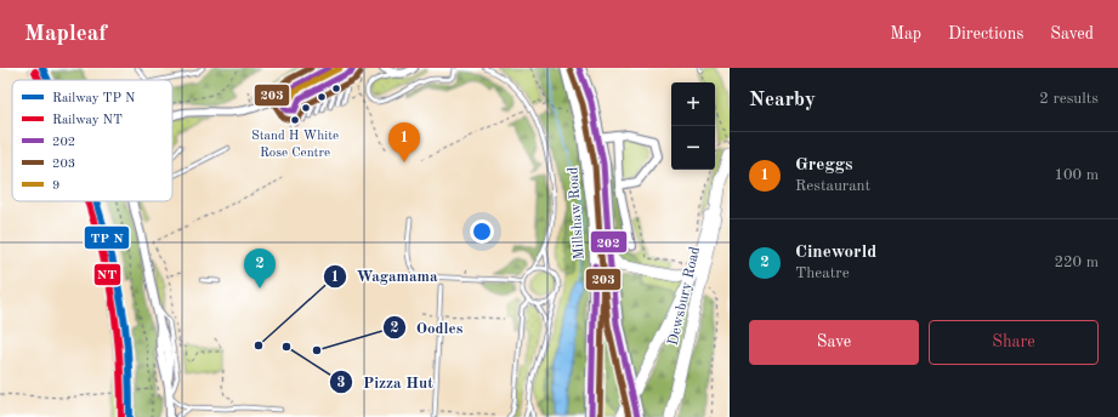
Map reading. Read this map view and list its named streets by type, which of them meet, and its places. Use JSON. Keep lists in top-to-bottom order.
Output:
{
  "streets": {
    "highway": ["Millshaw Road"],
    "main road": ["Dewsbury Road"]
  },
  "places": [
    "Stand H White Rose Centre",
    "Wagamama",
    "Pizza Hut",
    "Oodles"
  ],
  "lines": [
    "transit line 202",
    "transit line 203",
    "transit line 9",
    "rail line NT"
  ],
  "legend": [
    "Railway TP N",
    "Railway NT",
    "202",
    "203",
    "9"
  ],
  "page": {
    "header": "Mapleaf",
    "nav": ["Map", "Directions", "Saved"],
    "heading": ["Nearby", "2 results"],
    "map_buttons": ["+", "−"],
    "pins": ["1", "2"],
    "list": [
      {
        "mark": "1",
        "name": "Greggs",
        "note": "Restaurant",
        "value": "100 m"
      },
      {
        "mark": "2",
        "name": "Cineworld",
        "note": "Theatre",
        "value": "220 m"
      }
    ],
    "buttons": ["Save", "Share"]
  }
}
